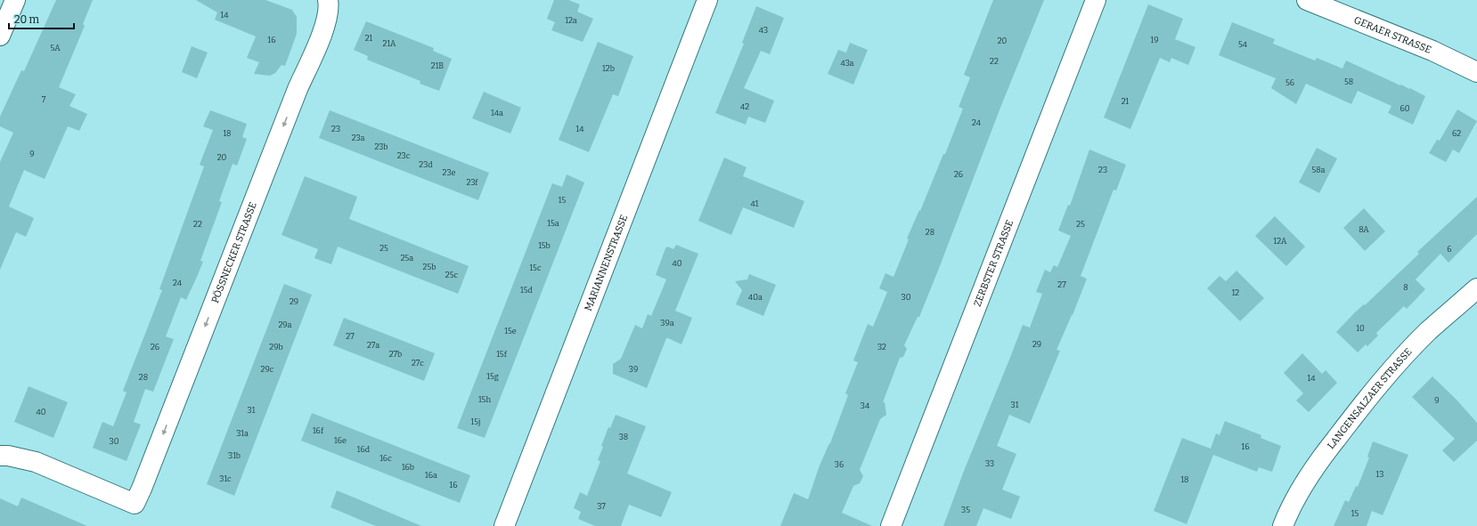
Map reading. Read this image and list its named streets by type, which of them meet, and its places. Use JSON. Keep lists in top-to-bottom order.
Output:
{
  "streets": {
    "street": [
      "GERAER STRASSE",
      "PÖSSNECKER STRASSE",
      "MARIANNENSTRASSE",
      "ZERBSTER STRASSE",
      "LANGENSALZAER STRASSE"
    ]
  },
  "one_way": ["PÖSSNECKER STRASSE"],
  "house_numbers": [
    "14",
    "12a",
    "43",
    "21",
    "16",
    "19",
    "20",
    "21A",
    "54",
    "5A",
    "22",
    "43a",
    "21B",
    "12b",
    "58",
    "56",
    "7",
    "21",
    "42",
    "60",
    "14a",
    "24",
    "23",
    "14",
    "18",
    "62",
    "23a",
    "23b",
    "9",
    "23c",
    "20",
    "23d",
    "23",
    "58a",
    "23e",
    "26",
    "23f",
    "15",
    "41",
    "15a",
    "22",
    "25",
    "8A",
    "28",
    "12A",
    "15b",
    "25",
    "6",
    "25a",
    "40",
    "25b",
    "15c",
    "25c",
    "24",
    "27",
    "8",
    "15d",
    "12",
    "40a",
    "30",
    "29",
    "39a",
    "29a",
    "10",
    "15e",
    "27",
    "29",
    "27a",
    "26",
    "29b",
    "32",
    "27b",
    "15f",
    "27c",
    "29c",
    "39",
    "15g",
    "28",
    "14",
    "15h",
    "9",
    "31",
    "34",
    "31",
    "40",
    "15j",
    "16f",
    "31a",
    "38",
    "16e",
    "30",
    "16",
    "16d",
    "31b",
    "16c",
    "33",
    "36",
    "16b",
    "13",
    "16a",
    "31c",
    "18",
    "16",
    "37",
    "35",
    "15"
  ],
  "scale_bar": "20 m"
}
